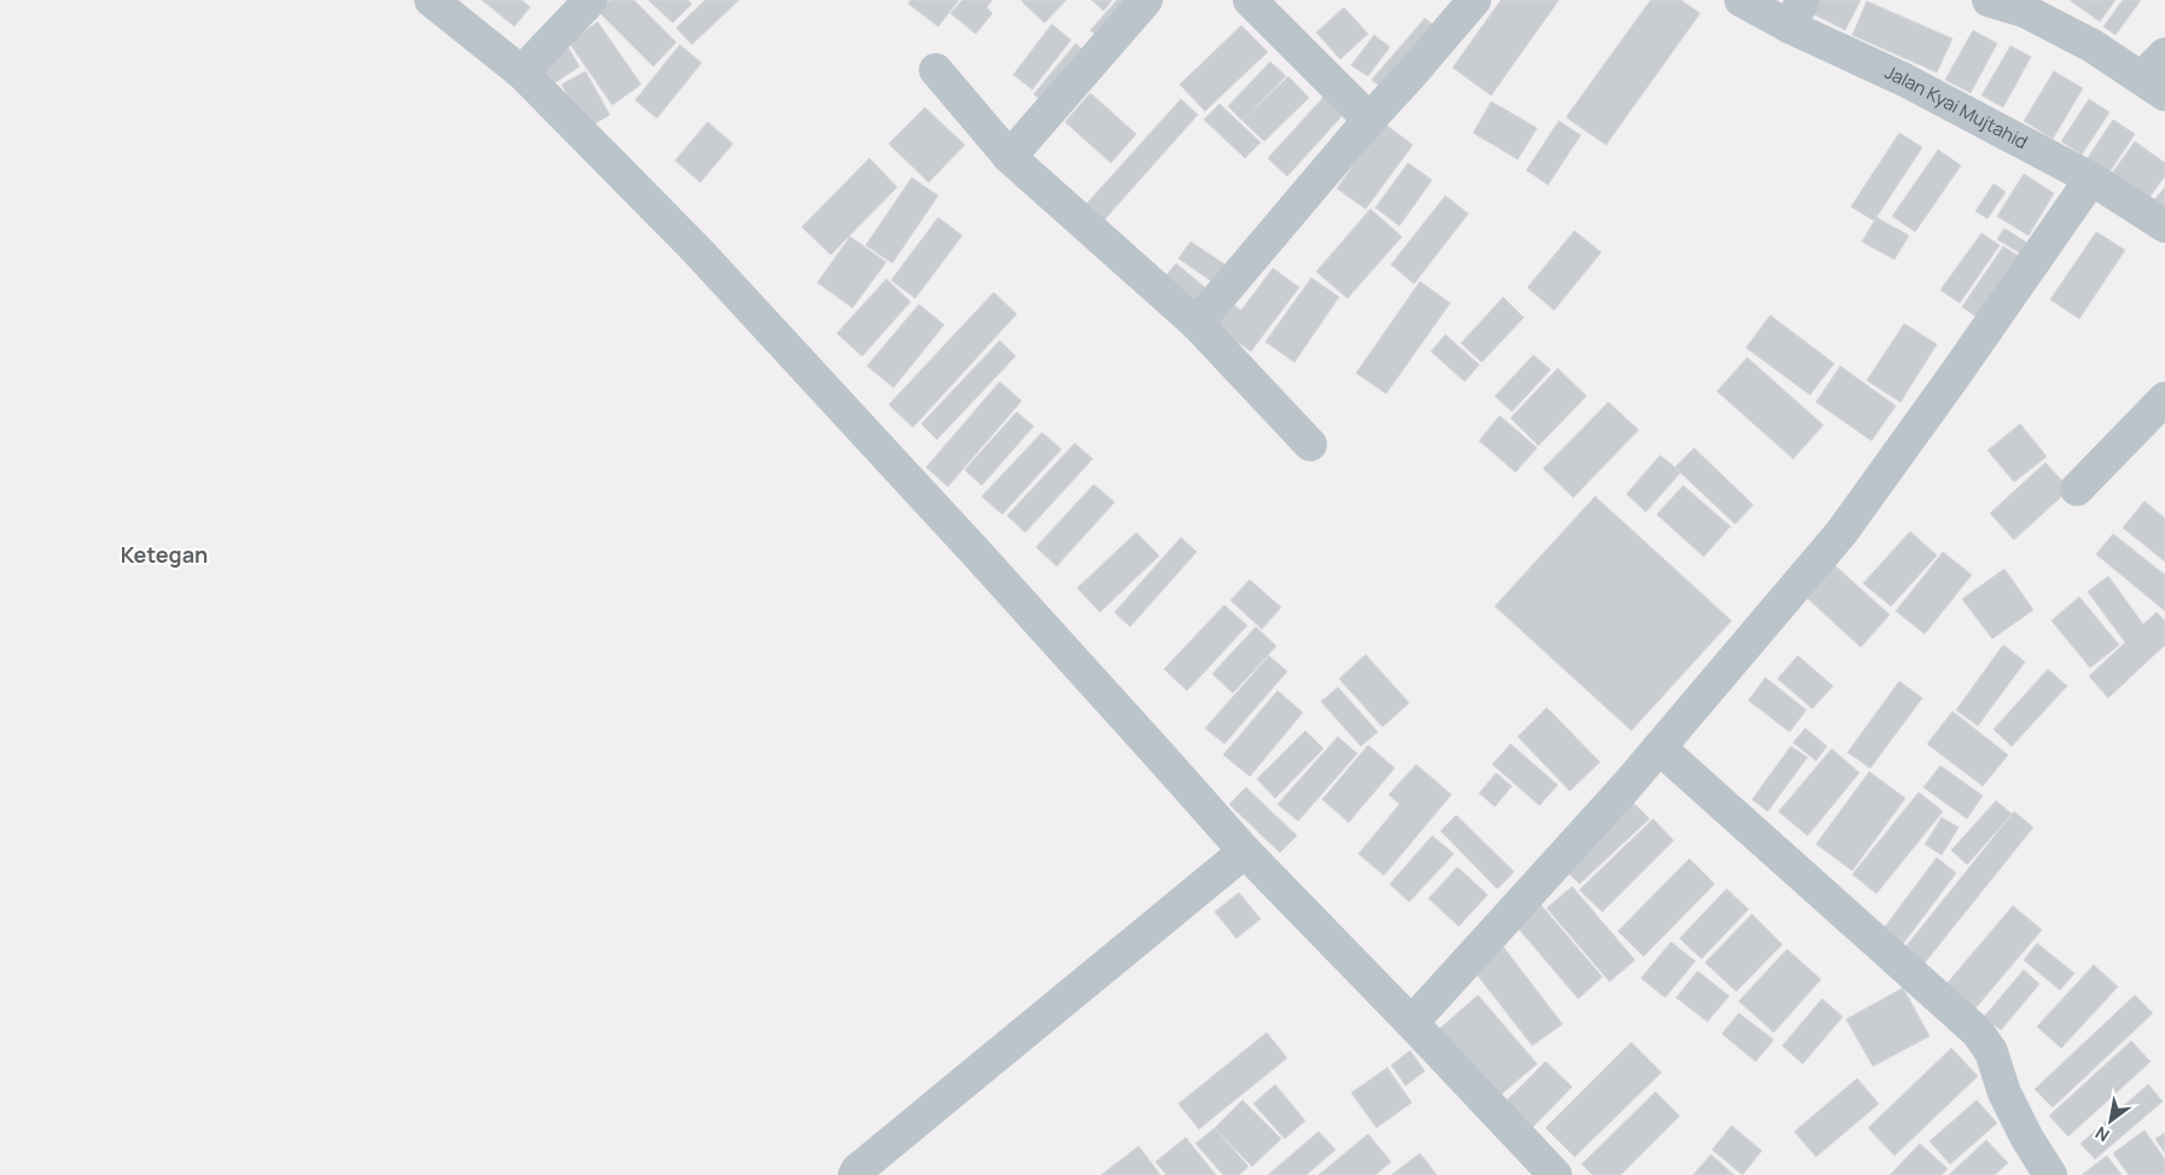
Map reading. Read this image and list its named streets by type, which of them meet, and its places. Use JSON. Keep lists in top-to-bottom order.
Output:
{
  "streets": {
    "street": ["Jalan Kyai Mujtahid"]
  },
  "districts": ["Ketegan"],
  "north": "bottom left"
}
